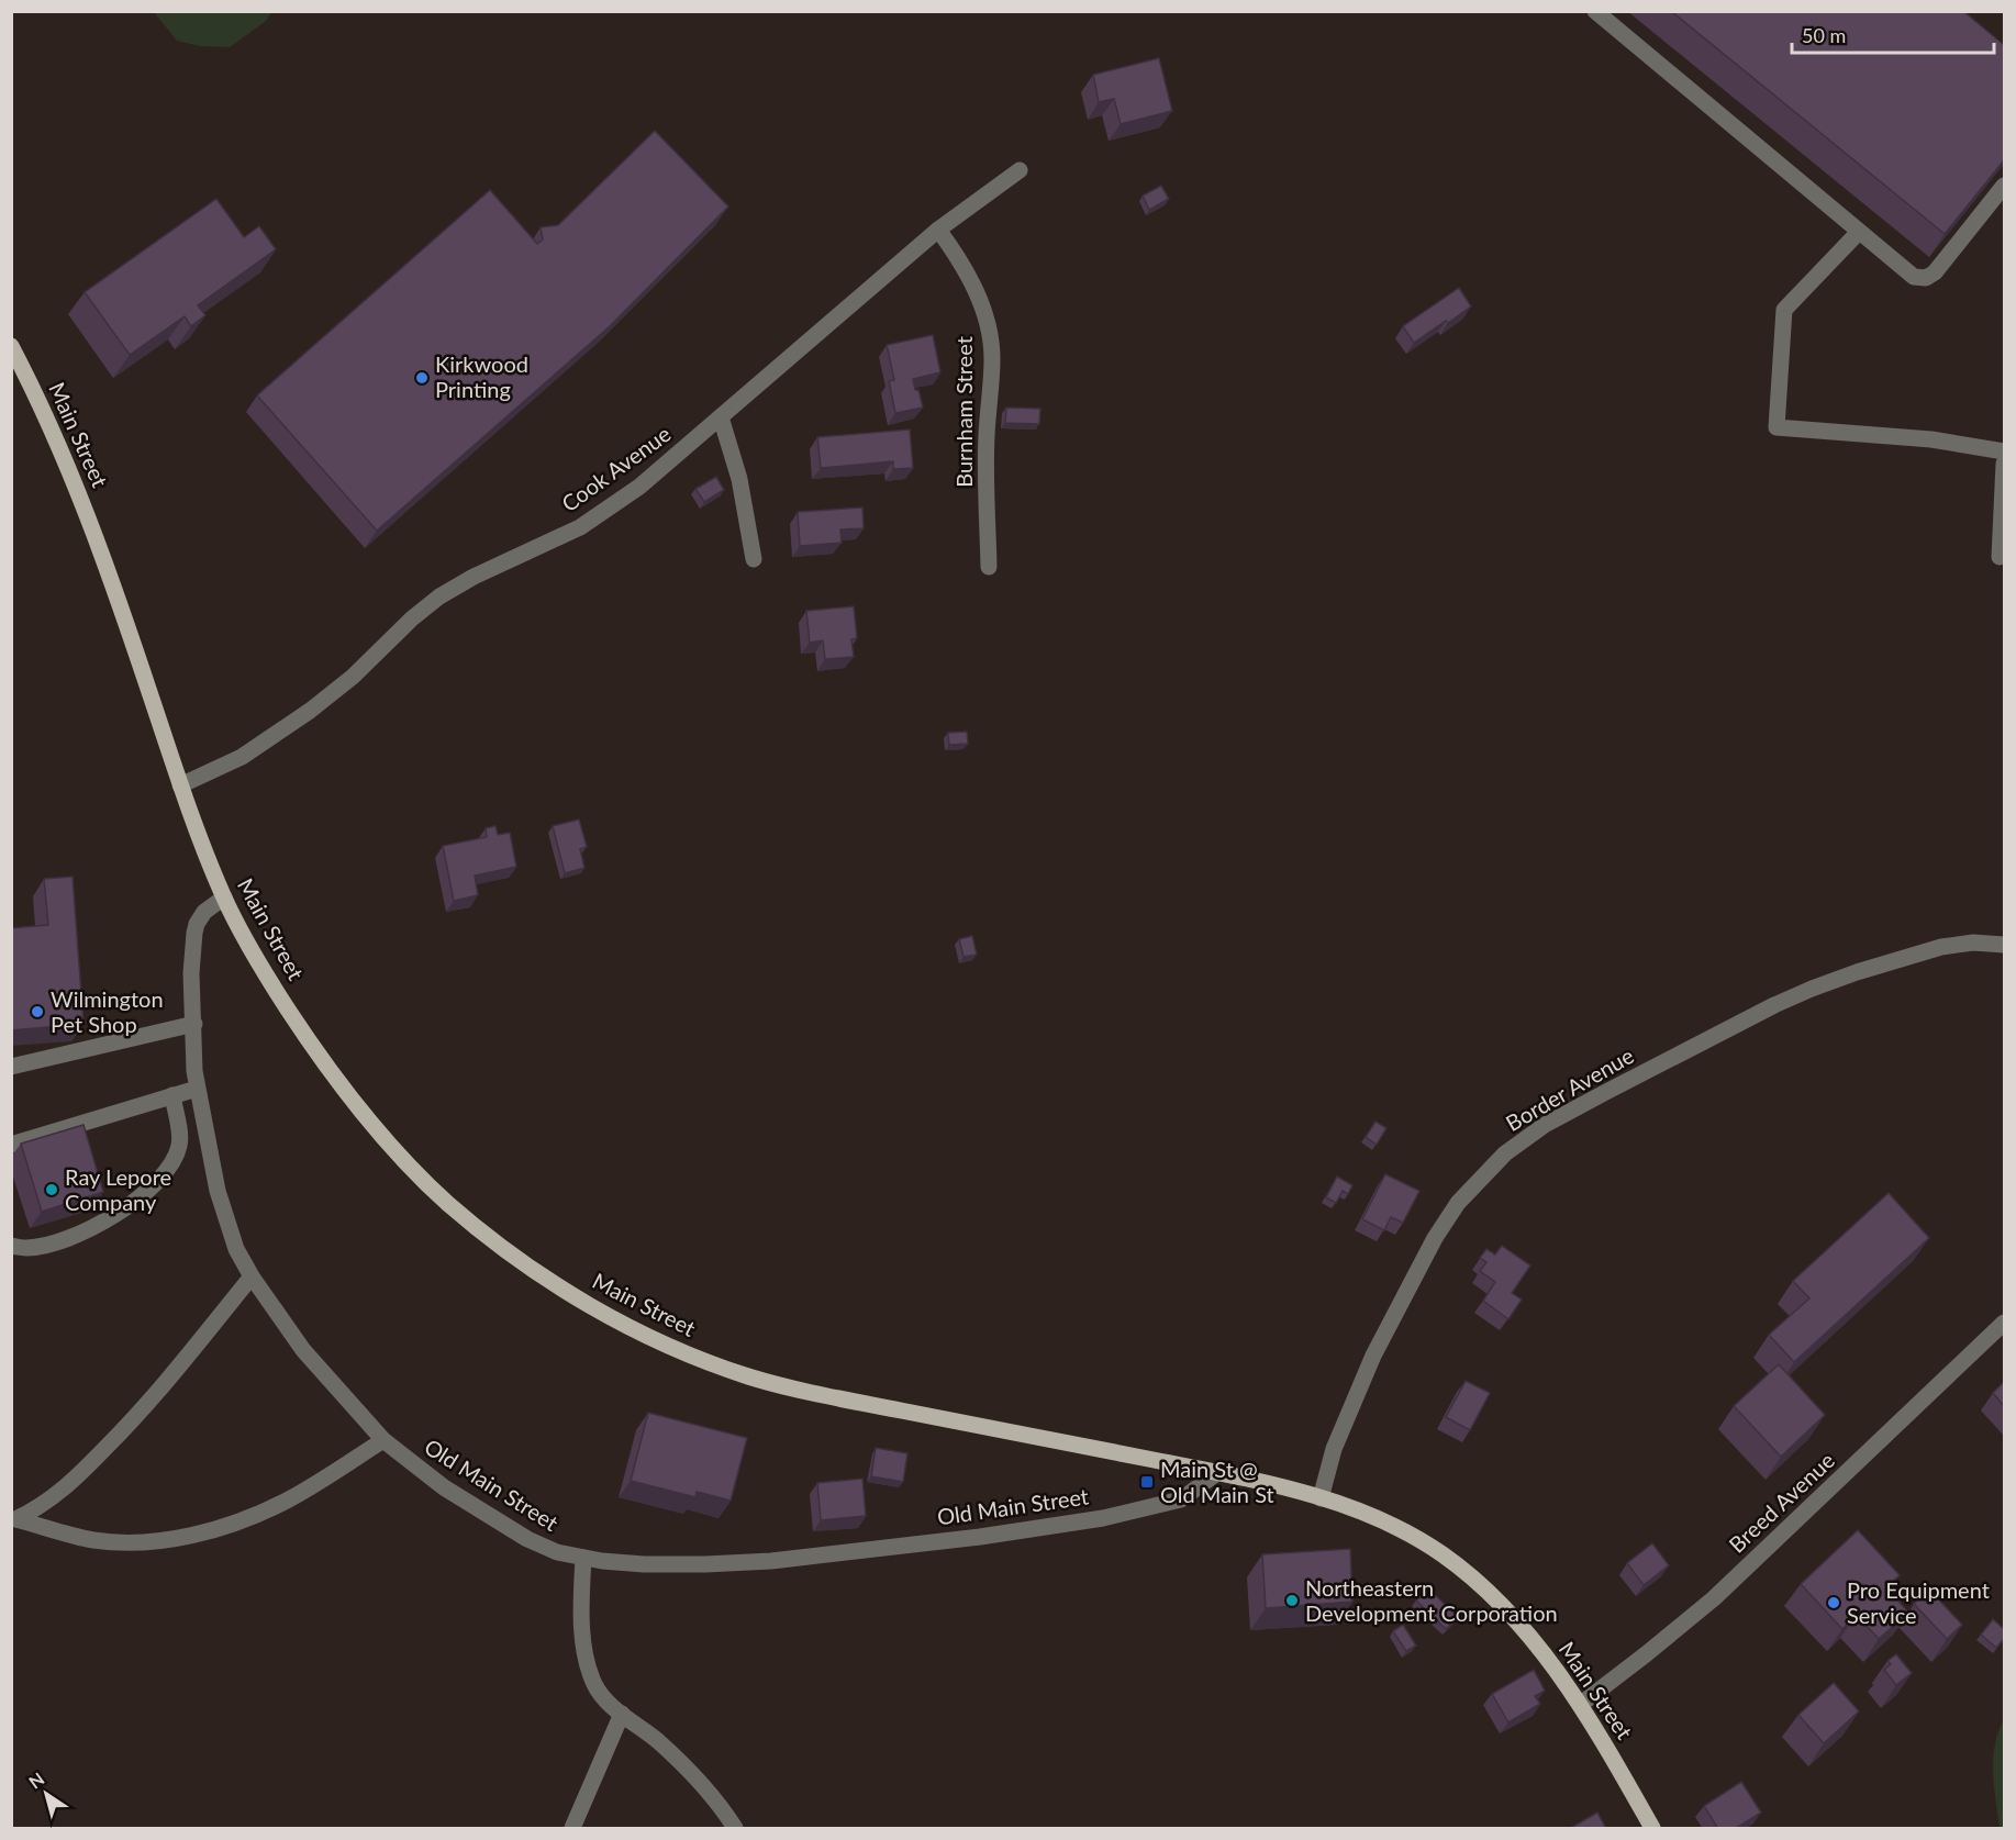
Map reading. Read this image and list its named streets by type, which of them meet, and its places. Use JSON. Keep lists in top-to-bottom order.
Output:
{
  "streets": {
    "main road": ["Main Street"],
    "street": [
      "Burnham Street",
      "Cook Avenue",
      "Border Avenue",
      "Old Main Street",
      "Breed Avenue"
    ]
  },
  "crossings": [
    ["Burnham Street", "Cook Avenue"],
    ["Main Street", "Cook Avenue"],
    ["Main Street", "Border Avenue"],
    ["Main Street", "Old Main Street"],
    ["Main Street", "Breed Avenue"]
  ],
  "places": {
    "other": [
      "Kirkwood Printing",
      "Wilmington Pet Shop",
      "Ray Lepore Company",
      "Northeastern Development Corporation",
      "Pro Equipment Service"
    ],
    "transit": ["Main St @ Old Main St"]
  },
  "scale_bar": "50 m",
  "north": "top left"
}
